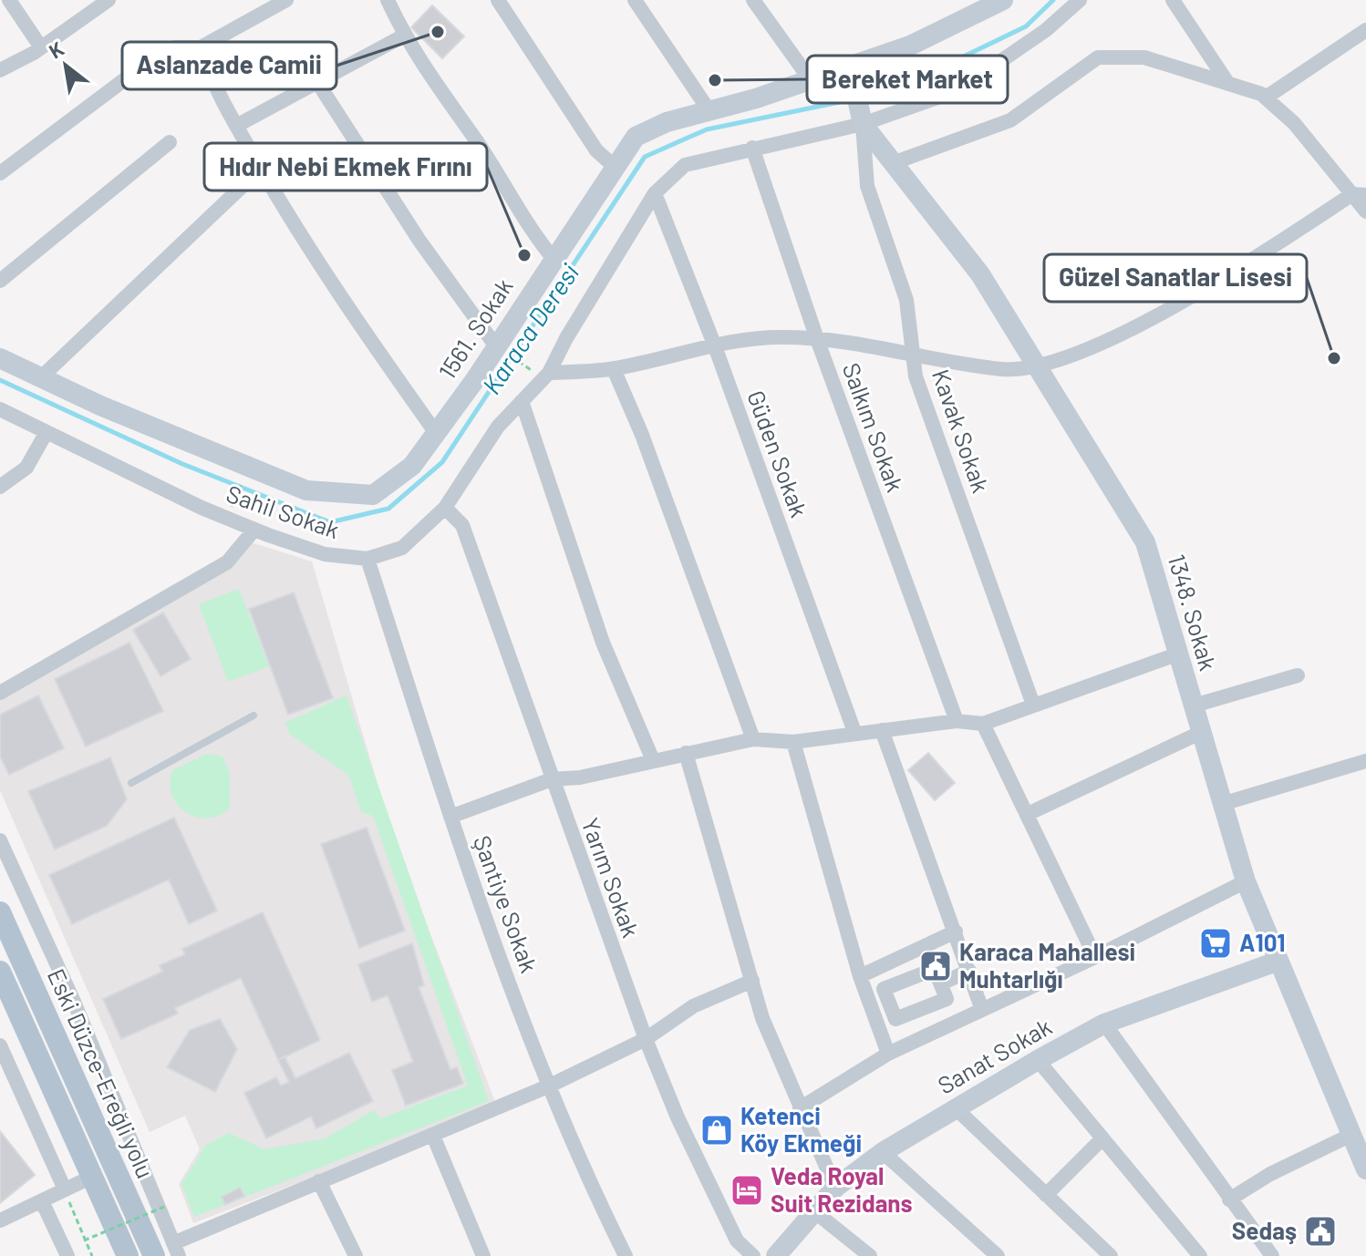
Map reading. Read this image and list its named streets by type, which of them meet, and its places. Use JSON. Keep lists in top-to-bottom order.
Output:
{
  "streets": {
    "main road": ["Eski Düzce-Ereğli yolu"],
    "street": [
      "1561. Sokak",
      "Salkım Sokak",
      "Kavak Sokak",
      "Güden Sokak",
      "Sahil Sokak",
      "1348. Sokak",
      "Yarım Sokak",
      "Şantiye Sokak",
      "Sanat Sokak"
    ]
  },
  "crossings": [
    ["Salkım Sokak", "Sahil Sokak"],
    ["Kavak Sokak", "Sahil Sokak"],
    ["Kavak Sokak", "1348. Sokak"],
    ["Güden Sokak", "Sahil Sokak"],
    ["Sahil Sokak", "1348. Sokak"],
    ["Sahil Sokak", "Yarım Sokak"],
    ["Sahil Sokak", "Şantiye Sokak"],
    ["1348. Sokak", "Sanat Sokak"]
  ],
  "water": ["Karaca Deresi"],
  "places": {
    "other": [
      "Aslanzade Camii",
      "Bereket Market",
      "Hıdır Nebi Ekmek Fırını",
      "Güzel Sanatlar Lisesi"
    ],
    "supermarket": ["A101"],
    "public building": ["Karaca Mahallesi Muhtarlığı", "Sedaş"],
    "shop": ["Ketenci Köy Ekmeği"],
    "hotel": ["Veda Royal Suit Rezidans"]
  },
  "north": "top left"
}
